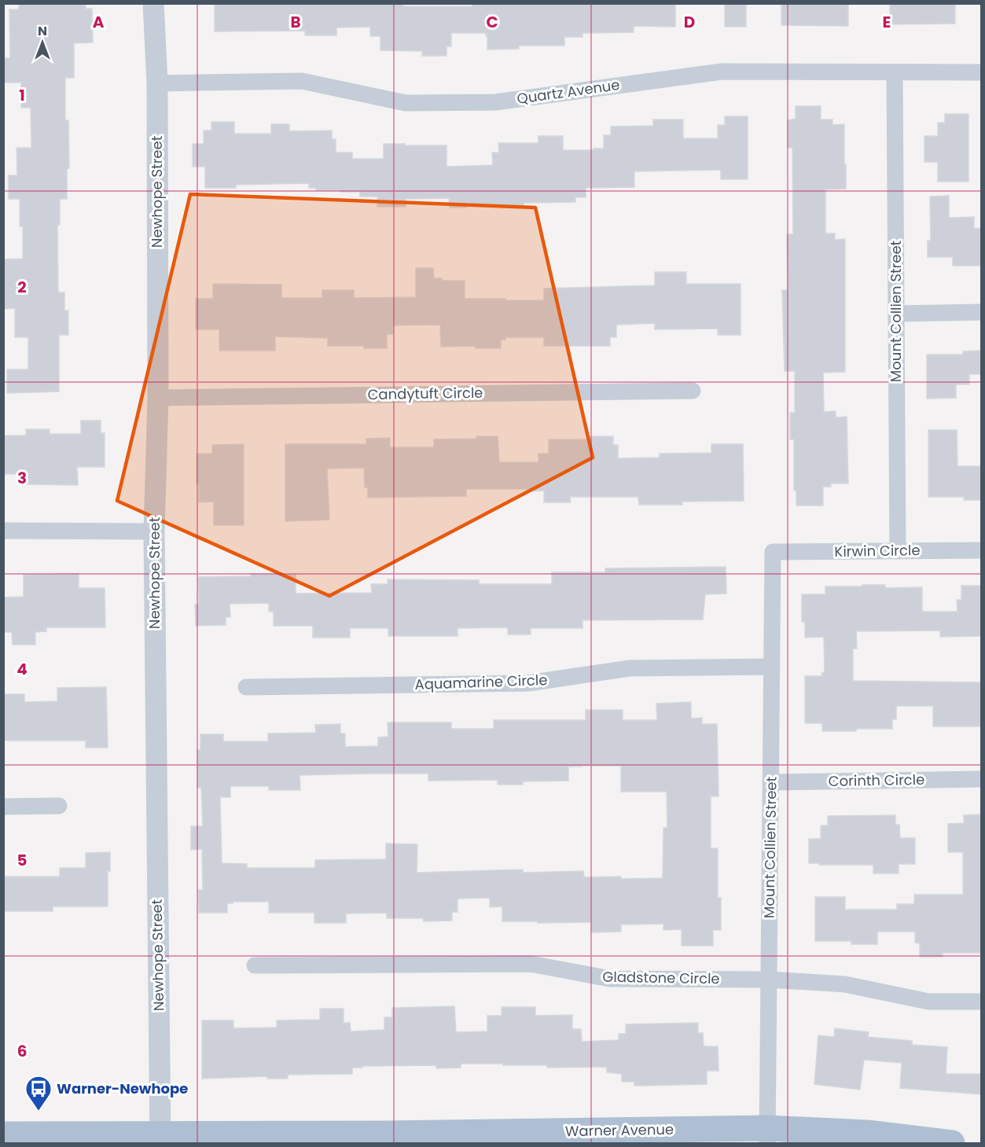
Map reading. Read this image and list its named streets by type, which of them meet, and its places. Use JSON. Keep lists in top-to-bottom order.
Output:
{
  "streets": {
    "main road": ["Warner Avenue"],
    "street": [
      "Quartz Avenue",
      "Newhope Street",
      "Mount Collien Street",
      "Candytuft Circle",
      "Kirwin Circle",
      "Aquamarine Circle",
      "Corinth Circle",
      "Gladstone Circle"
    ]
  },
  "crossings": [
    ["Quartz Avenue", "Newhope Street"],
    ["Quartz Avenue", "Mount Collien Street"],
    ["Newhope Street", "Candytuft Circle"],
    ["Newhope Street", "Warner Avenue"],
    ["Mount Collien Street", "Kirwin Circle"],
    ["Mount Collien Street", "Aquamarine Circle"],
    ["Mount Collien Street", "Corinth Circle"],
    ["Mount Collien Street", "Gladstone Circle"],
    ["Mount Collien Street", "Warner Avenue"]
  ],
  "places": {
    "bus stop": ["Warner-Newhope"]
  },
  "north": "top",
  "grid": {
    "columns": [
      "A",
      "B",
      "C",
      "D",
      "E"
    ],
    "rows": [
      "1",
      "2",
      "3",
      "4",
      "5",
      "6"
    ]
  }
}
